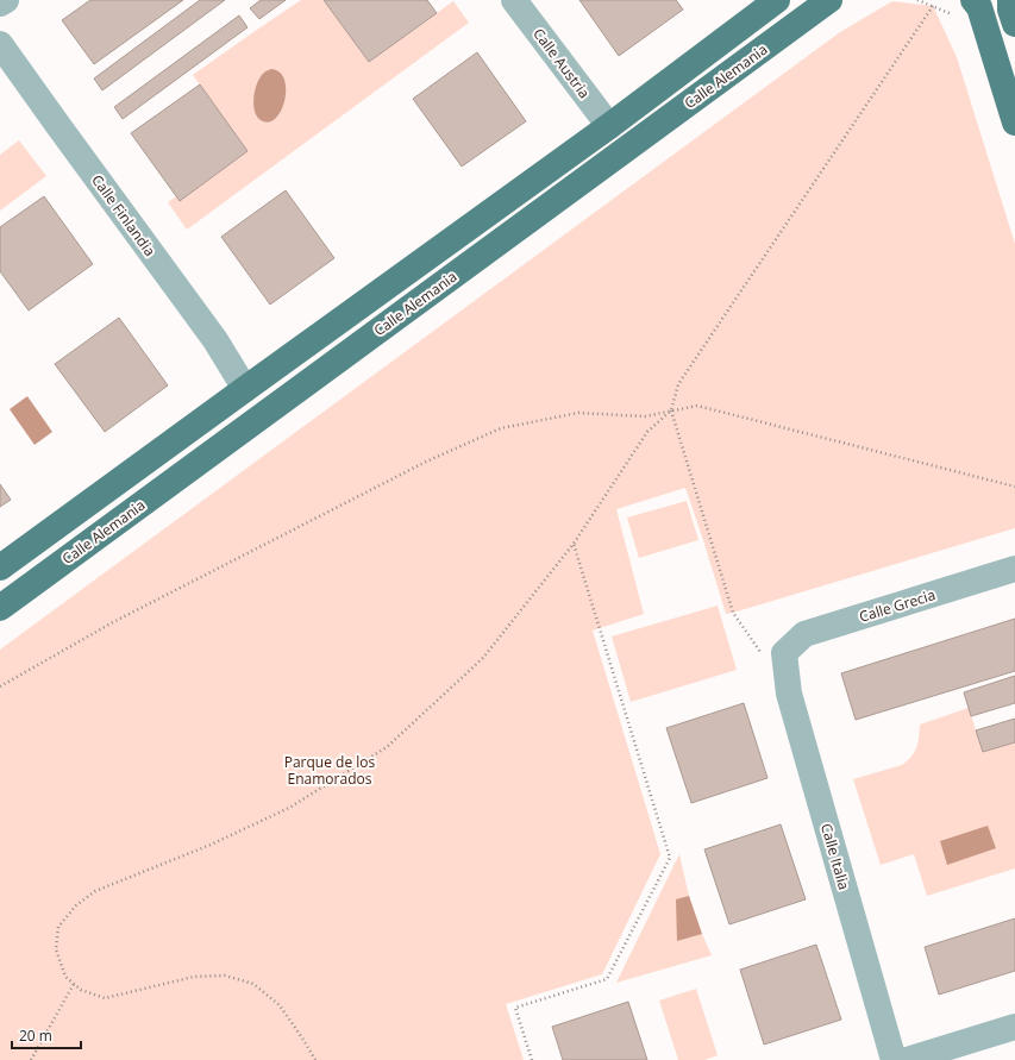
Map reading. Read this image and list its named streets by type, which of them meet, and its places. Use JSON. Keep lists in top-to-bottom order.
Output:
{
  "streets": {
    "main road": ["Calle Alemania"],
    "street": [
      "Calle Austria",
      "Calle Finlandia",
      "Calle Grecia",
      "Calle Italia"
    ]
  },
  "crossings": [
    ["Calle Austria", "Calle Alemania"],
    ["Calle Alemania", "Calle Finlandia"],
    ["Calle Grecia", "Calle Italia"]
  ],
  "parks": ["Parque de los Enamorados"],
  "scale_bar": "20 m"
}
